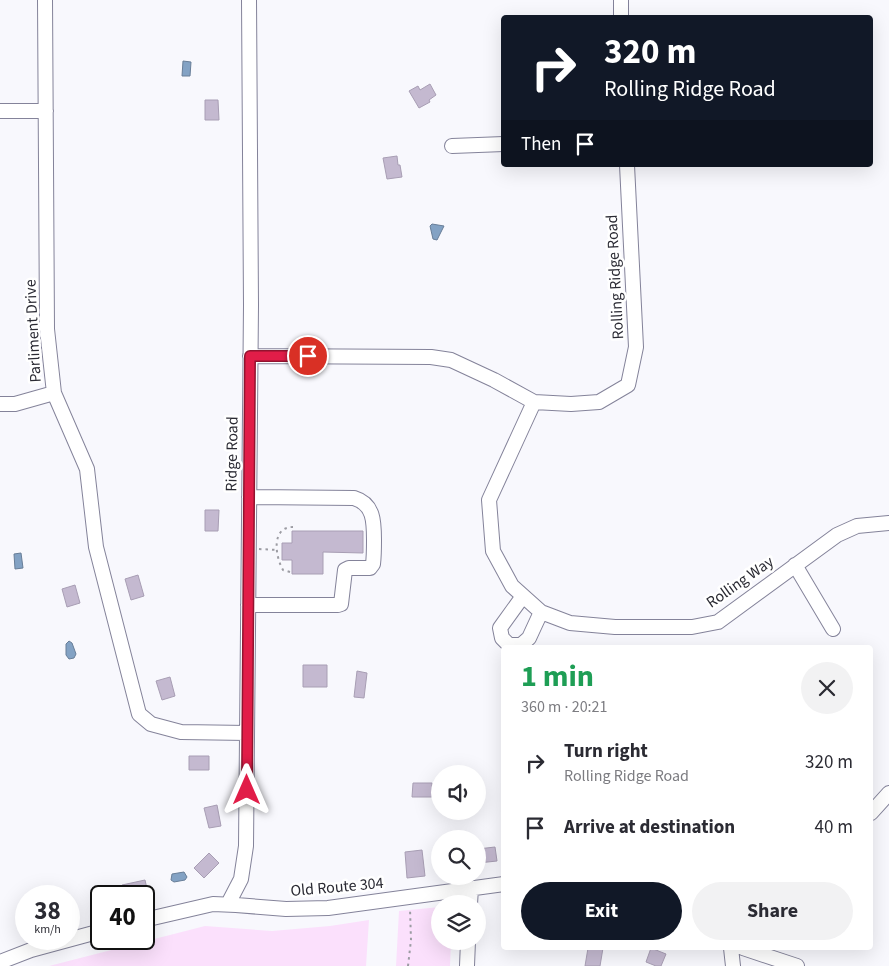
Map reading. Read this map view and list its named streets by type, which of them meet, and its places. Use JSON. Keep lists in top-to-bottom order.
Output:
{
  "streets": {
    "street": [
      "Rolling Ridge Road",
      "Parliment Drive",
      "Ridge Road",
      "Rolling Way",
      "Old Route 304"
    ]
  },
  "crossings": [
    ["Rolling Ridge Road", "Ridge Road"],
    ["Rolling Ridge Road", "Rolling Way"],
    ["Parliment Drive", "Ridge Road"],
    ["Ridge Road", "Old Route 304"]
  ],
  "page": {
    "turn": ["320 m", "Rolling Ridge Road"],
    "then": "Then",
    "heading": ["1 min", "360 m · 20:21"],
    "list": [
      {
        "name": "Turn right",
        "note": "Rolling Ridge Road",
        "value": "320 m"
      },
      {
        "name": "Arrive at destination",
        "value": "40 m"
      }
    ],
    "buttons": ["Exit", "Share"],
    "speed": "38 km/h",
    "limit": "40"
  }
}
